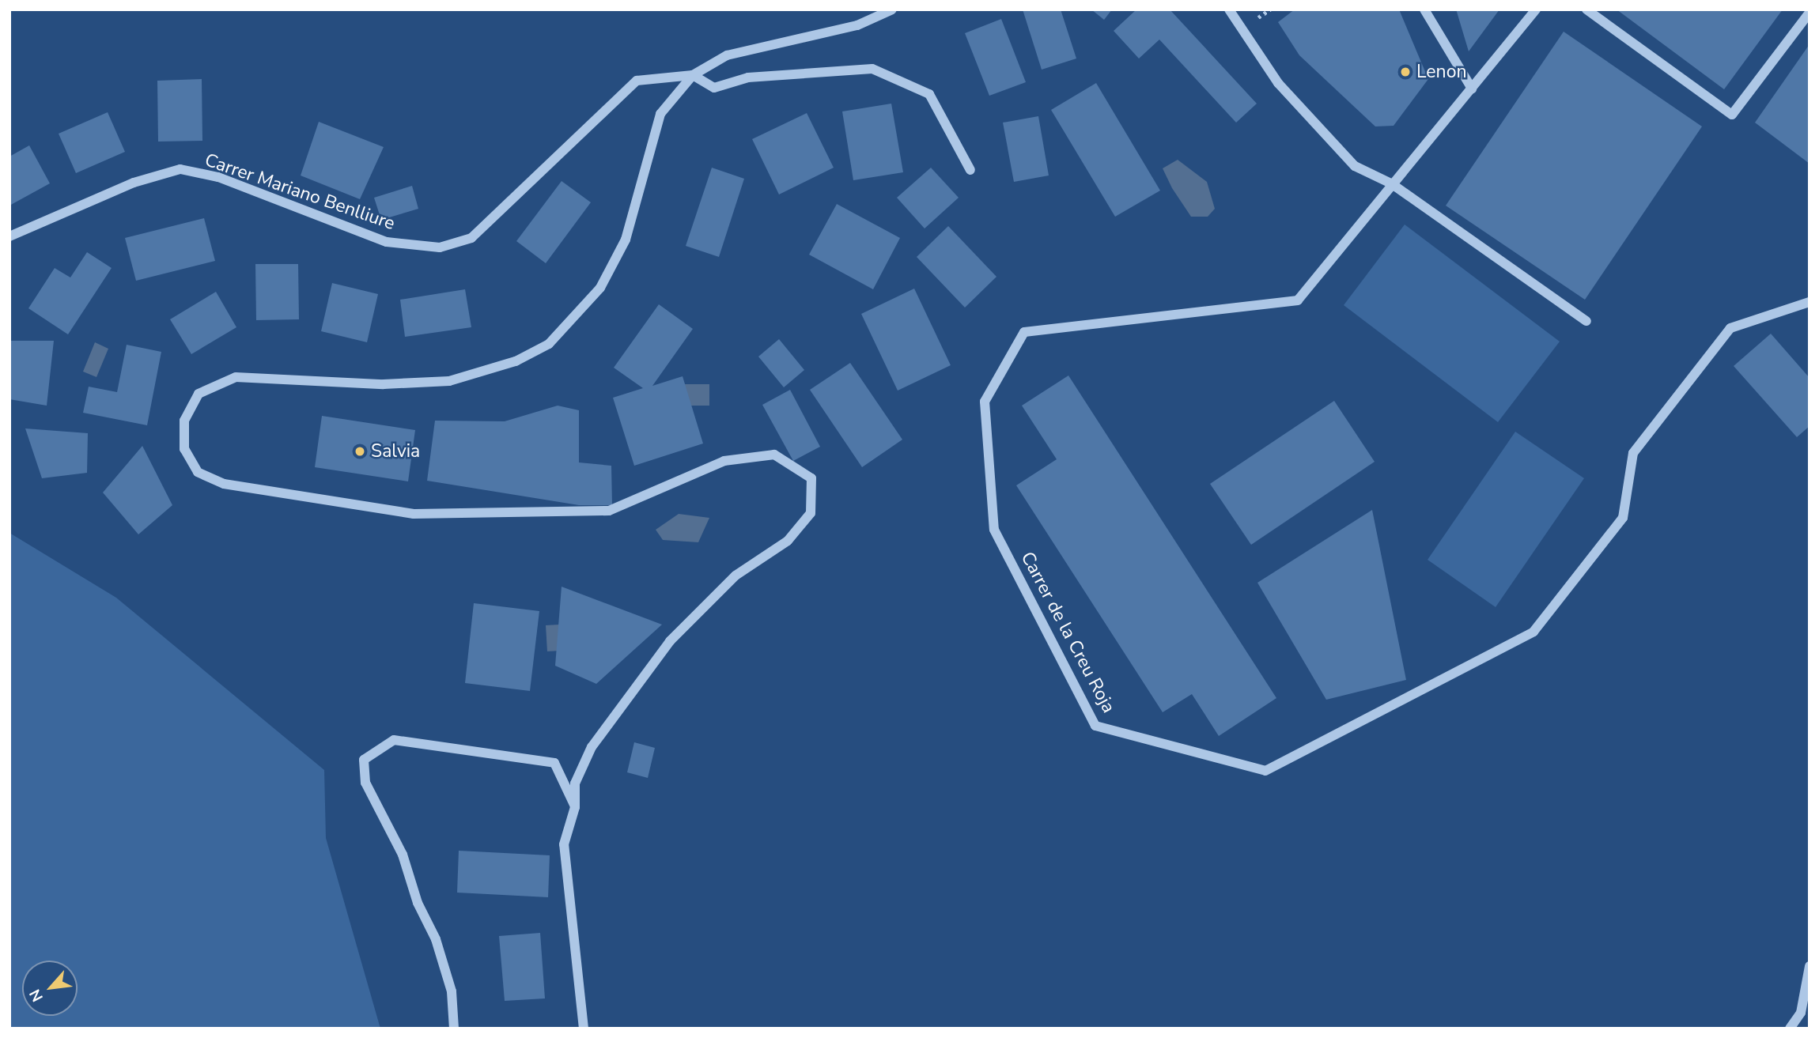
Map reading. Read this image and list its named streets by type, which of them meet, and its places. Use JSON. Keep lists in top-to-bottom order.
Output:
{
  "streets": {
    "street": ["Carrer Mariano Benlliure", "Carrer de la Creu Roja"]
  },
  "places": ["Lenon", "Salvia"],
  "north": "bottom left"
}
